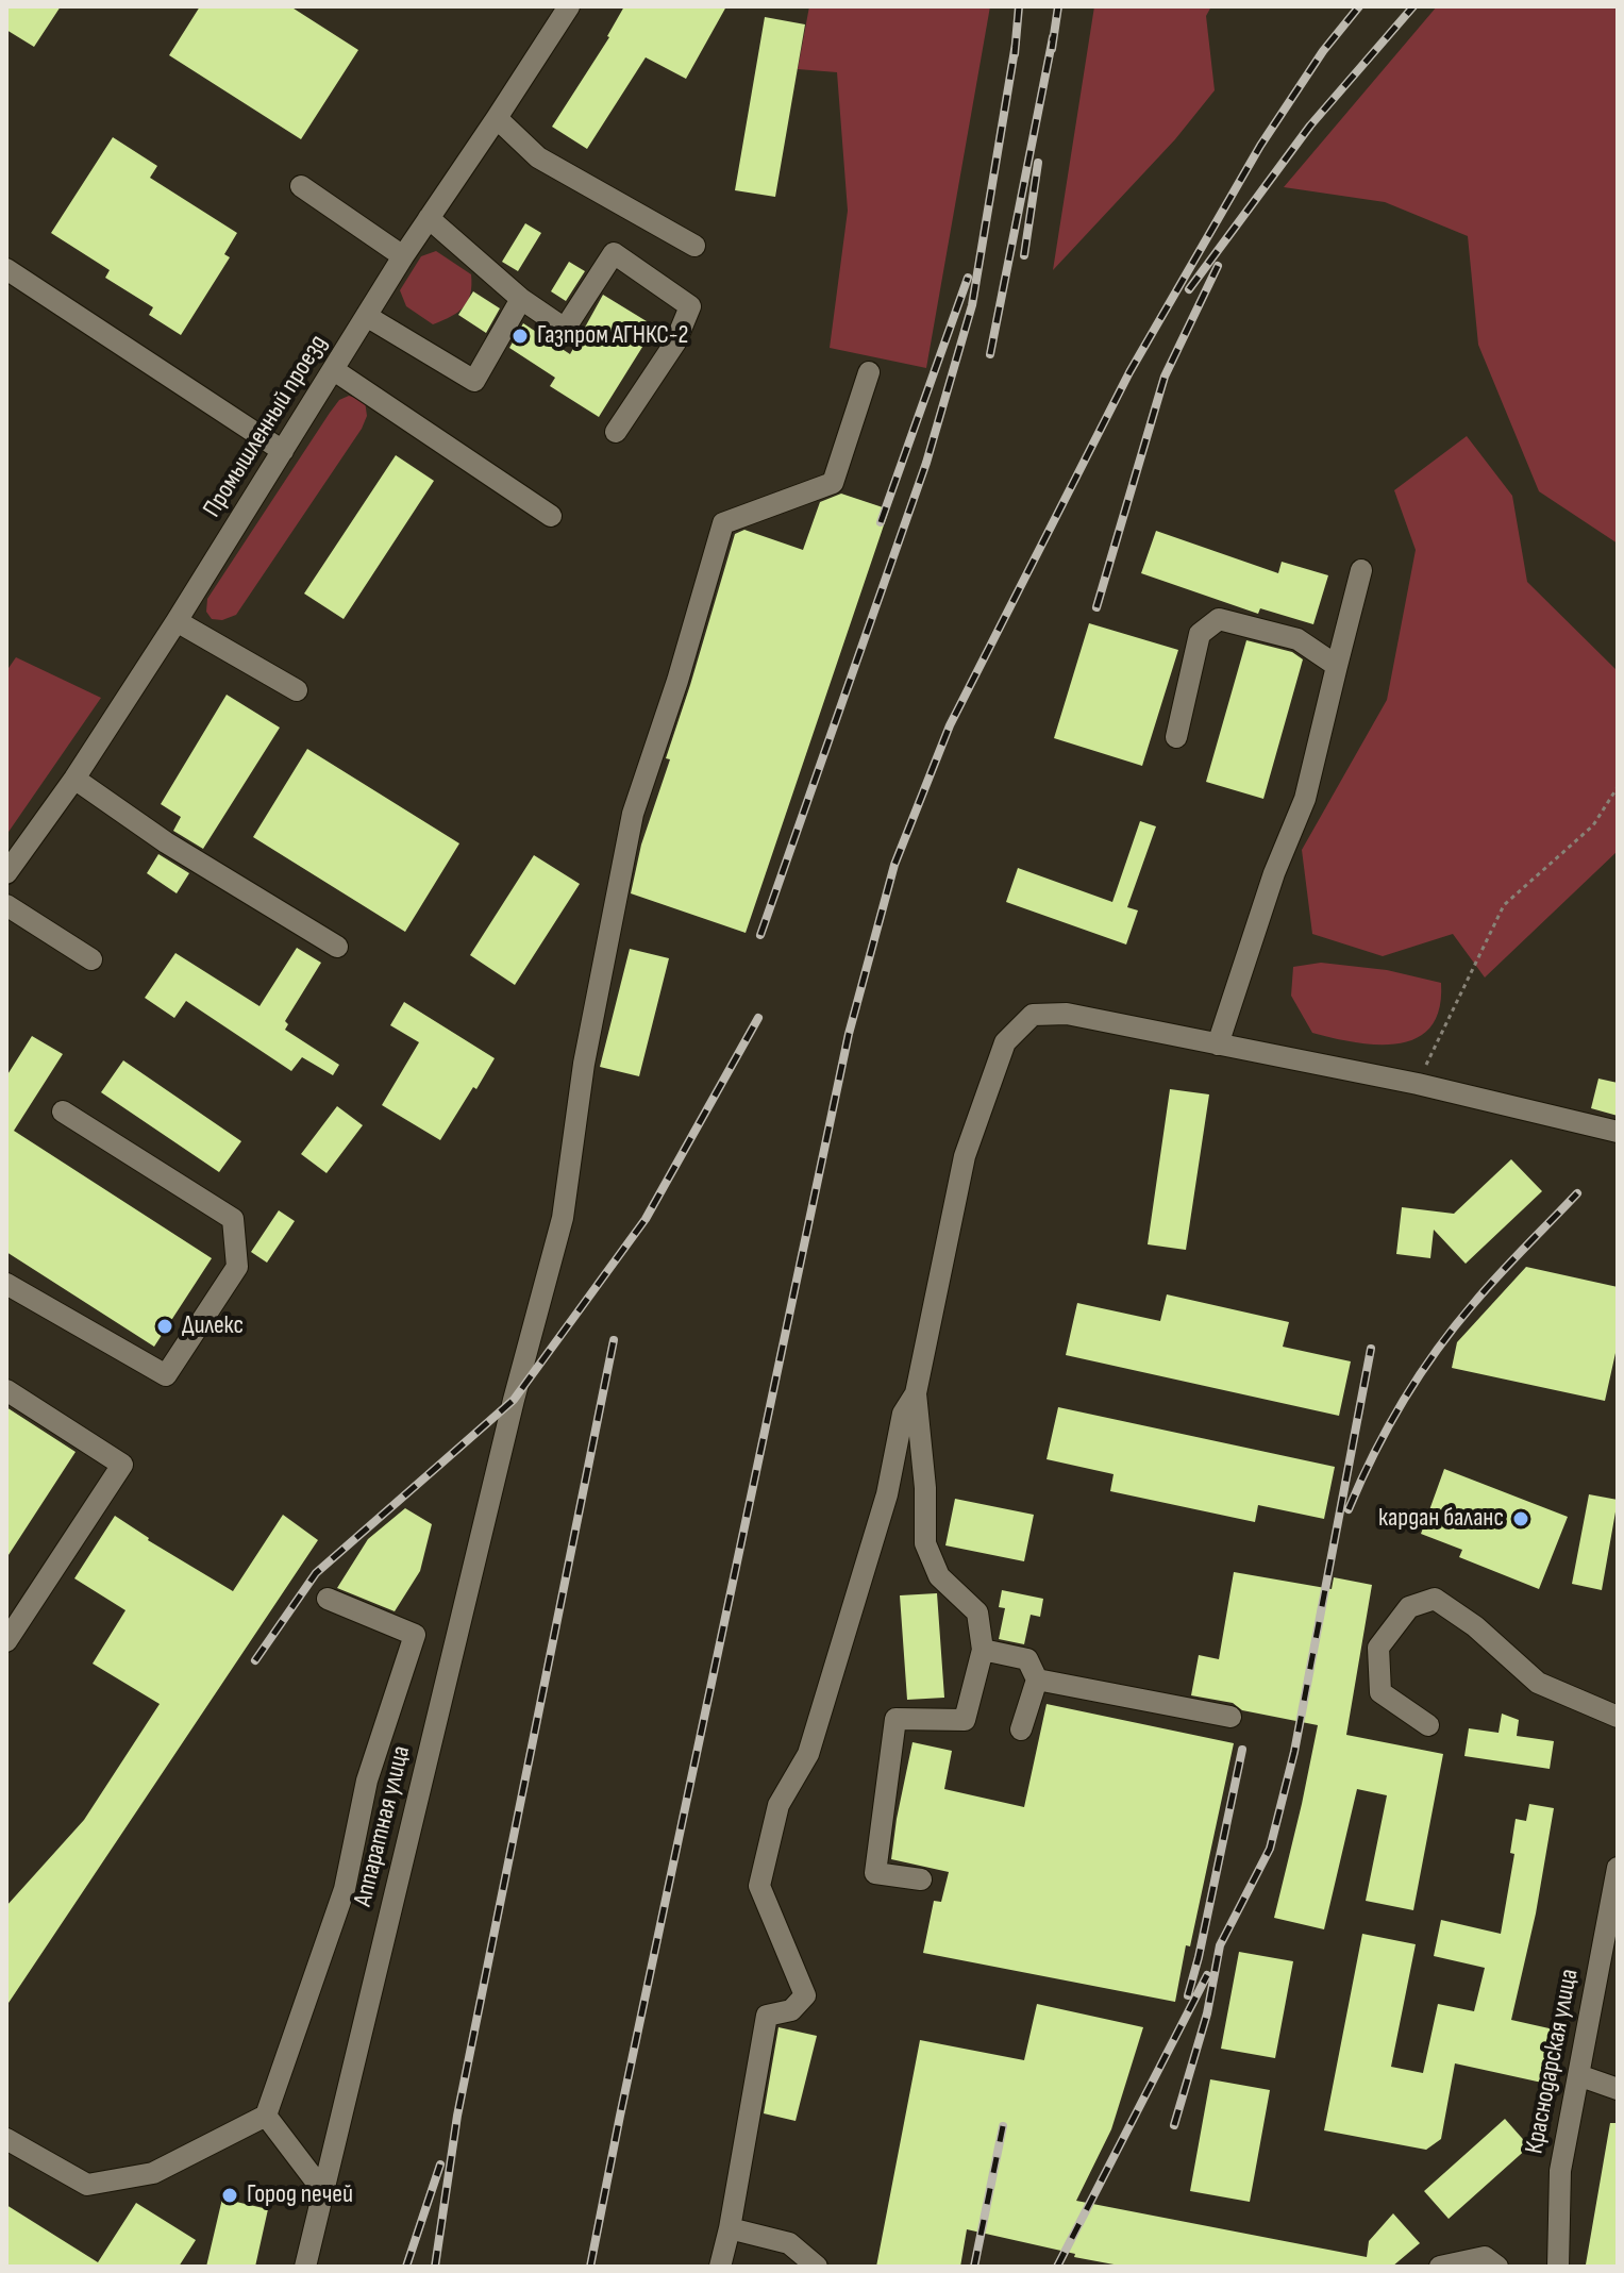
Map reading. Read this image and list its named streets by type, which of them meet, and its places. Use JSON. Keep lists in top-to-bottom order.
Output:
{
  "streets": {
    "street": ["Промышленный проезд", "Аппаратная улица", "Краснодарская улица"]
  },
  "places": [
    "Газпром АГНКС-2",
    "Дилекс",
    "кардан баланс",
    "Город печей"
  ]
}
